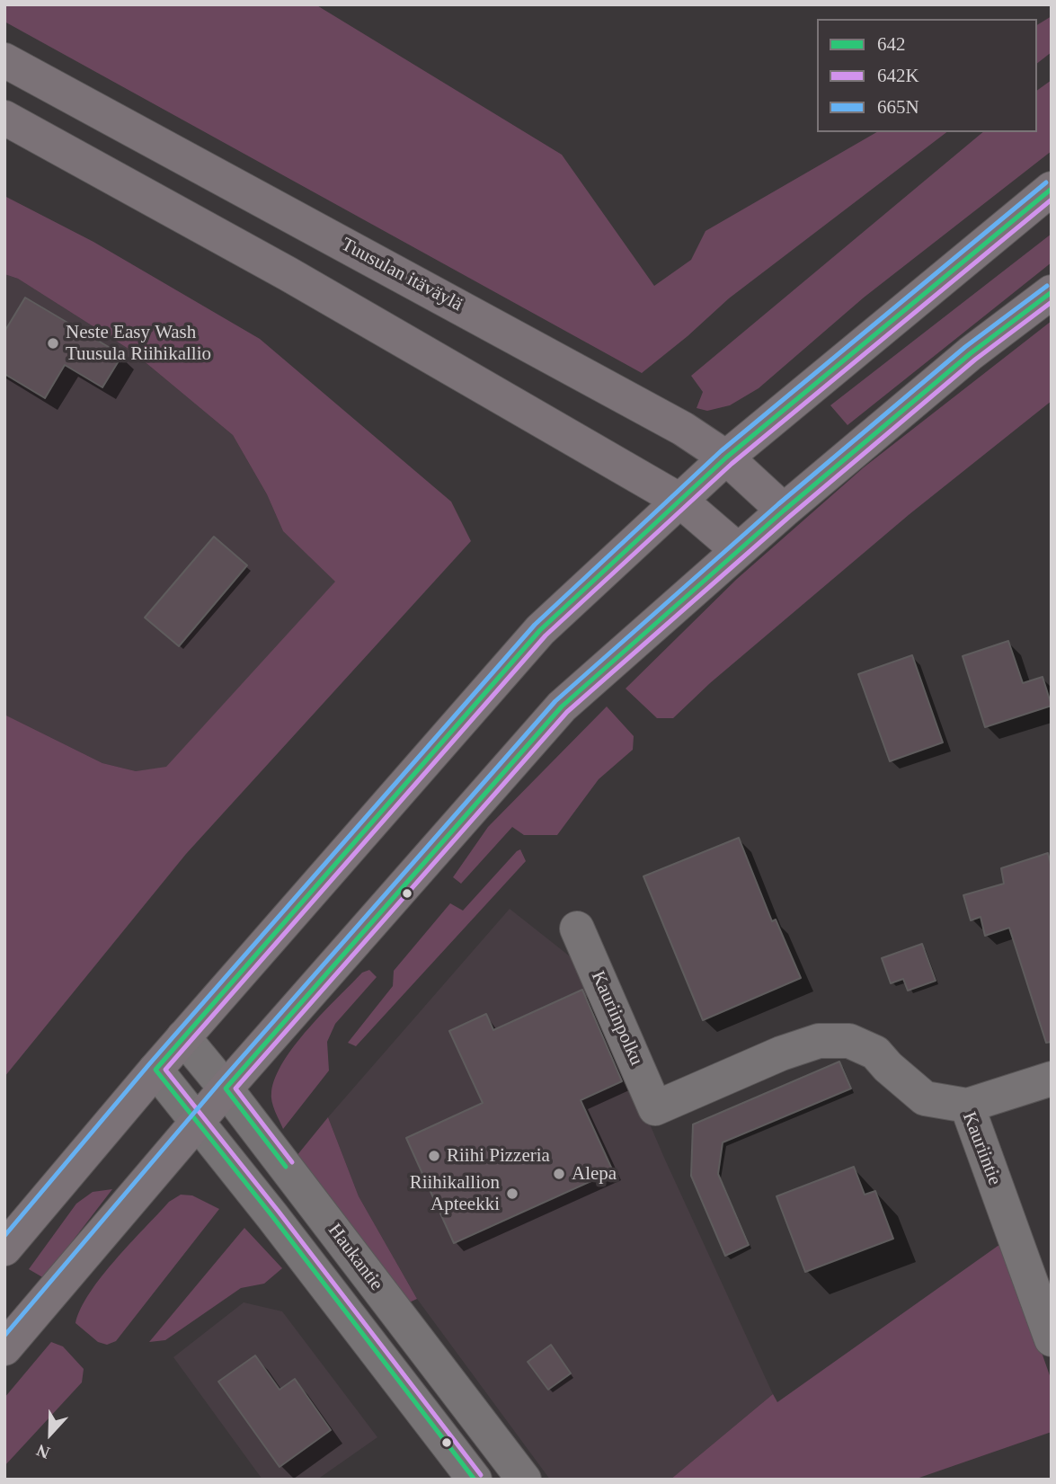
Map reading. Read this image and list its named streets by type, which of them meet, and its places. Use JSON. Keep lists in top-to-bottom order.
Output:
{
  "streets": {
    "main road": ["Tuusulan itäväylä"],
    "street": ["Kauriinpolku", "Kauriintie", "Haukantie"]
  },
  "crossings": [
    ["Kauriinpolku", "Kauriintie"]
  ],
  "places": [
    "Neste Easy Wash Tuusula Riihikallio",
    "Riihi Pizzeria",
    "Alepa",
    "Riihikallion Apteekki"
  ],
  "lines": ["transit line 665N", "transit line 642", "transit line 642K"],
  "legend": ["642", "642K", "665N"],
  "north": "bottom"
}
